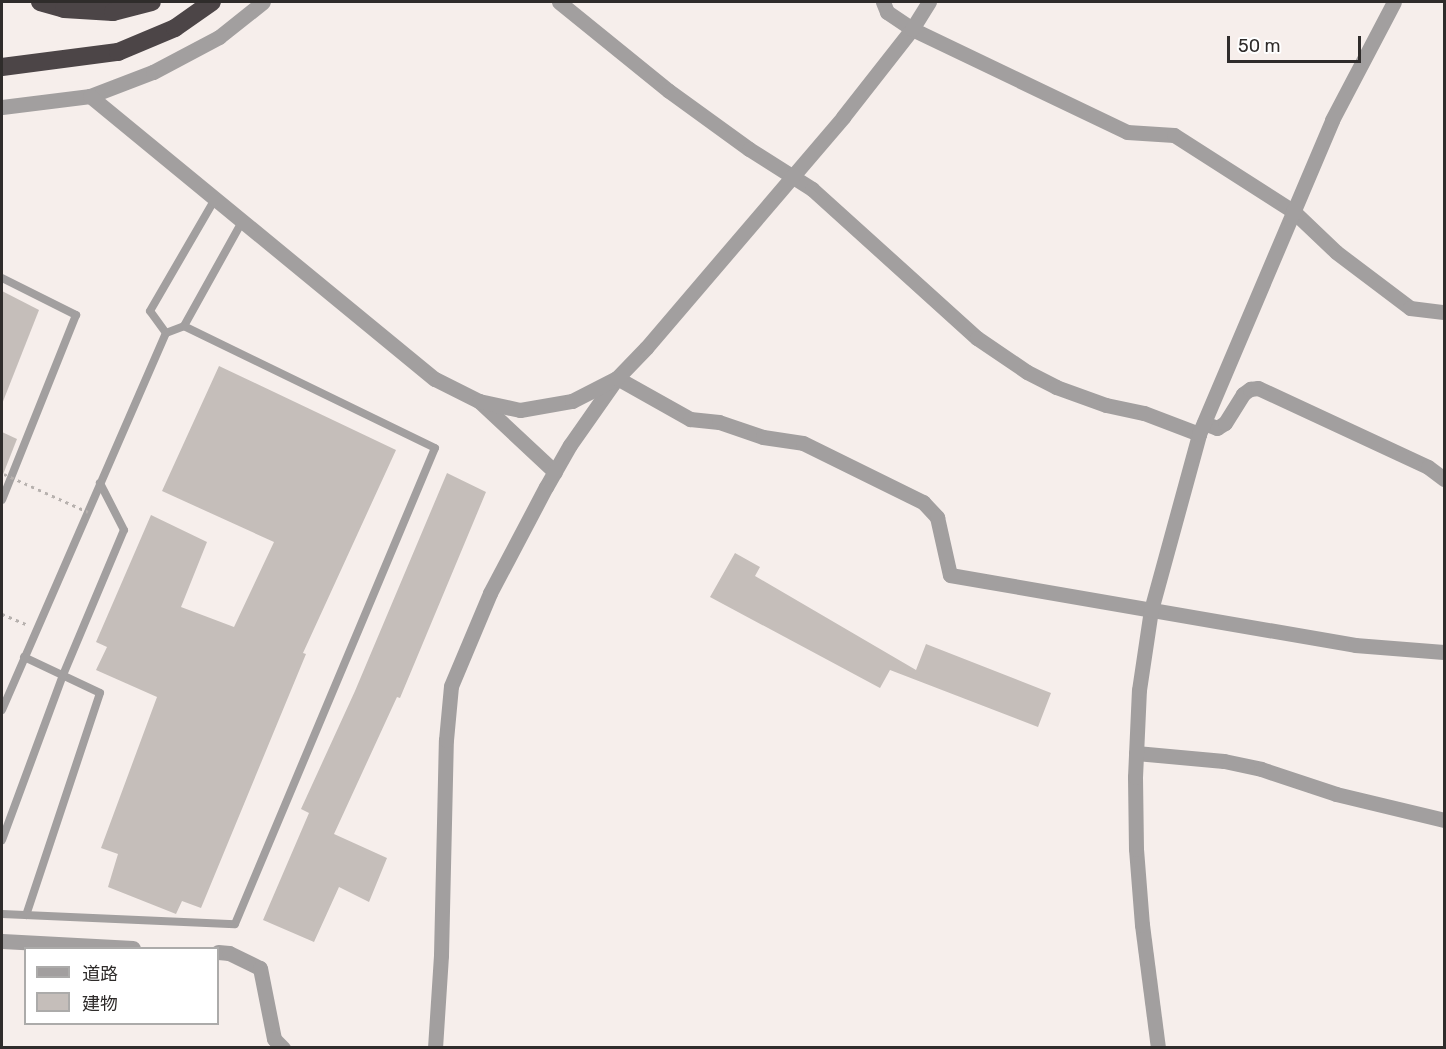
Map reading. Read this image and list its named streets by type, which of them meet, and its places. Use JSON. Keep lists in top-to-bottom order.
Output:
{
  "legend": ["道路", "建物"],
  "scale_bar": "50 m"
}
